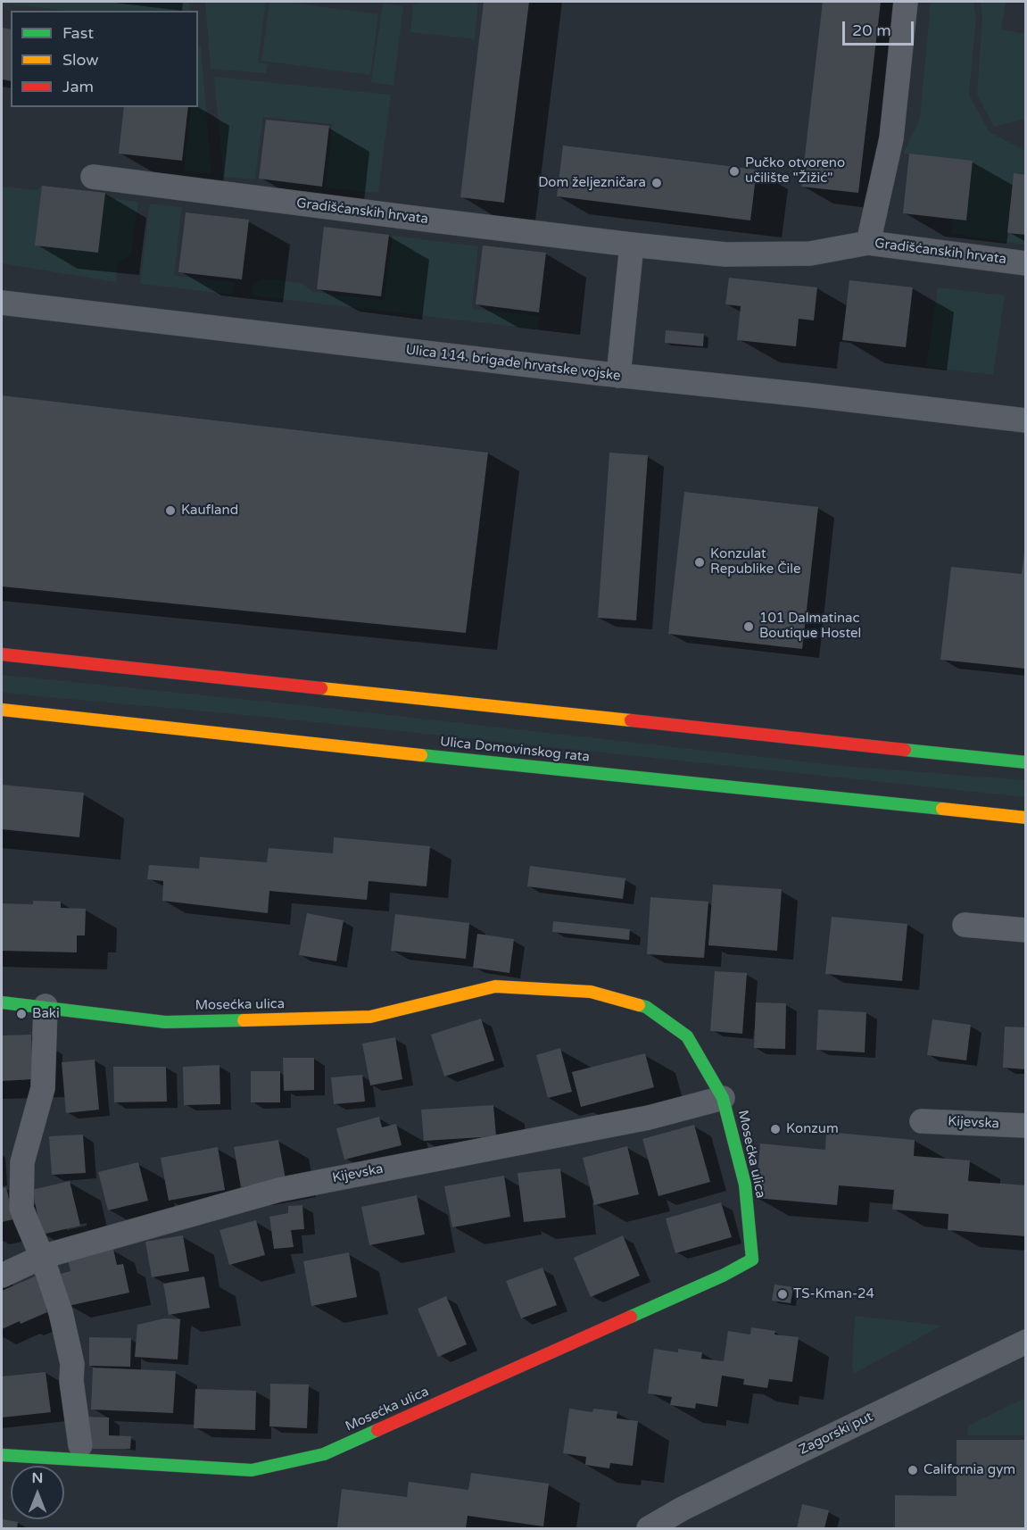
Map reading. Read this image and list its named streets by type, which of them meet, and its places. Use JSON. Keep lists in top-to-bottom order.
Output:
{
  "streets": {
    "main road": ["Ulica Domovinskog rata", "Mosećka ulica"],
    "street": [
      "Gradišćanskih hrvata",
      "Ulica 114. brigade hrvatske vojske",
      "Kijevska",
      "Zagorski put"
    ]
  },
  "crossings": [
    ["Mosećka ulica", "Kijevska"]
  ],
  "places": [
    "Pučko otvoreno učilište \"Žižić\"",
    "Dom željezničara",
    "Kaufland",
    "Konzulat Republike Čile",
    "101 Dalmatinac Boutique Hostel",
    "Baki",
    "Konzum",
    "TS-Kman-24",
    "California gym"
  ],
  "legend": ["Fast", "Slow", "Jam"],
  "scale_bar": "20 m",
  "north": "top"
}
